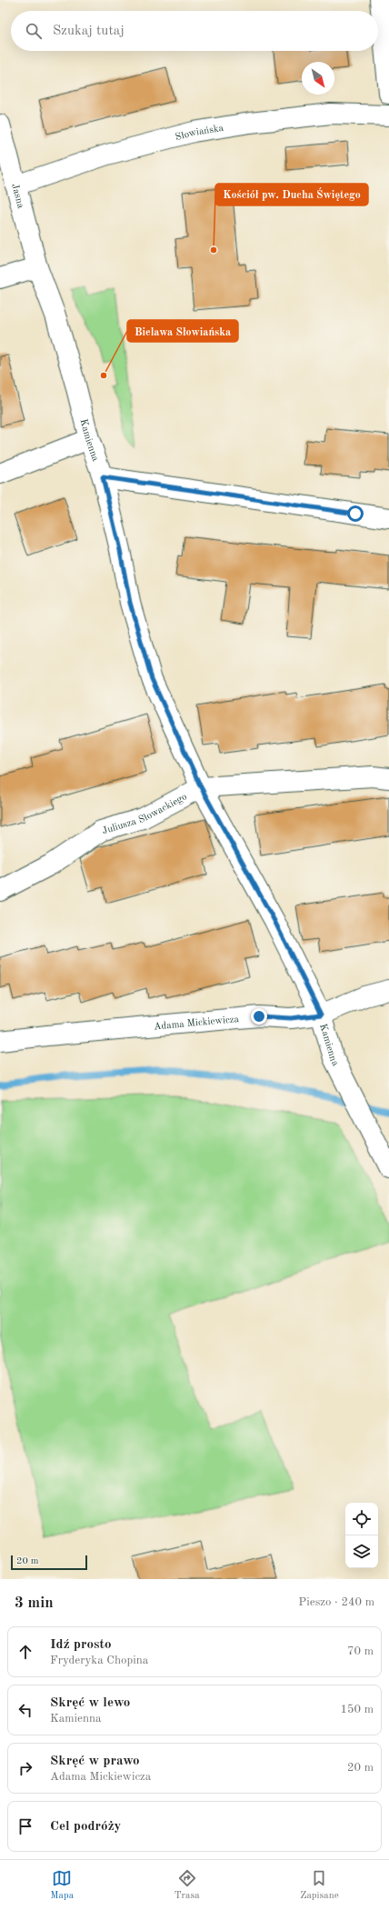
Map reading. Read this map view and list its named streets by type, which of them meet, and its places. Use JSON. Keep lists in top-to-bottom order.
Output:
{
  "streets": {
    "street": [
      "Słowiańska",
      "Jasna",
      "Kamienna",
      "Juliusza Słowackiego",
      "Adama Mickiewicza"
    ]
  },
  "crossings": [
    ["Słowiańska", "Jasna"],
    ["Jasna", "Kamienna"],
    ["Kamienna", "Juliusza Słowackiego"],
    ["Kamienna", "Adama Mickiewicza"]
  ],
  "places": ["Kościół pw. Ducha Świętego", "Bielawa Słowiańska"],
  "scale_bar": "20 m",
  "north": "bottom right",
  "page": {
    "search": "Szukaj tutaj",
    "scale": "20 m",
    "heading": ["3 min", "Pieszo · 240 m"],
    "list": [
      ["Idź prosto", "Fryderyka Chopina", "70 m"],
      ["Skręć w lewo", "Kamienna", "150 m"],
      ["Skręć w prawo", "Adama Mickiewicza", "20 m"],
      "Cel podróży"
    ],
    "nav": ["Mapa", "Trasa", "Zapisane"]
  }
}
